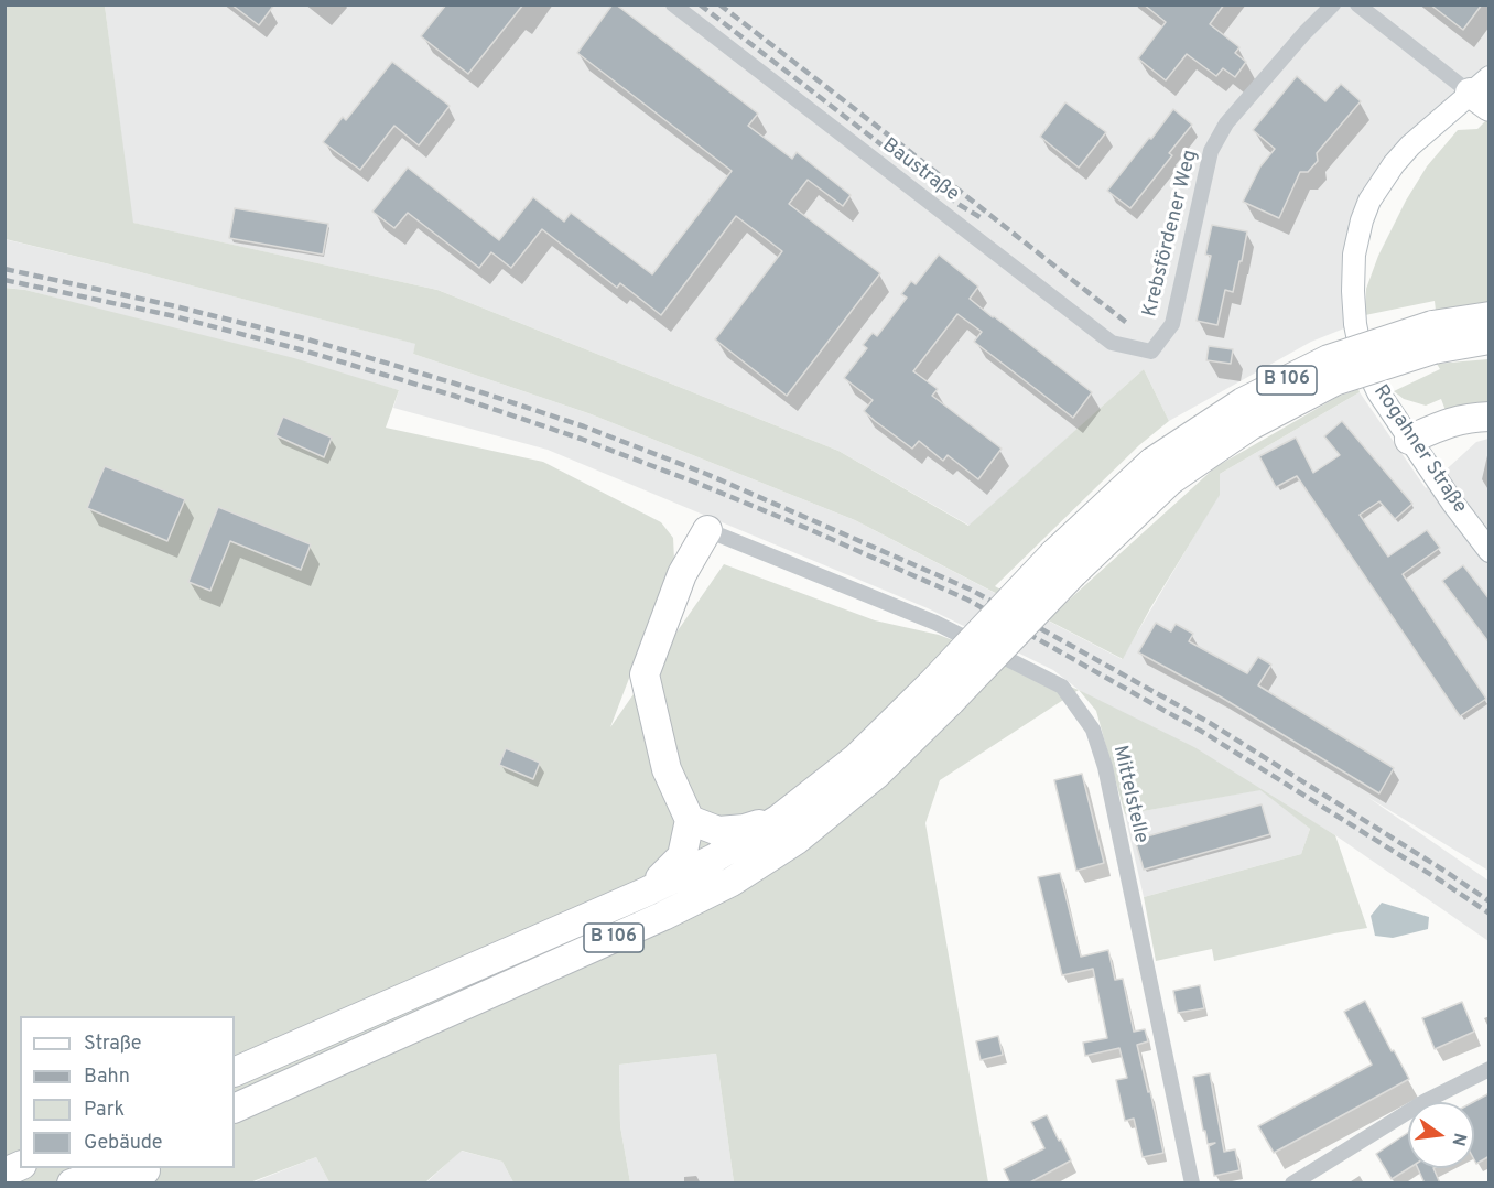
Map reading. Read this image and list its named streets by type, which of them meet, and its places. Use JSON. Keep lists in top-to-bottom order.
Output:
{
  "streets": {
    "highway": ["B 106"],
    "street": [
      "Baustraße",
      "Krebsfördener Weg",
      "Rogahner Straße",
      "Mittelstelle"
    ]
  },
  "crossings": [
    ["Baustraße", "Krebsfördener Weg"]
  ],
  "legend": [
    "Straße",
    "Bahn",
    "Park",
    "Gebäude"
  ],
  "north": "right"
}
